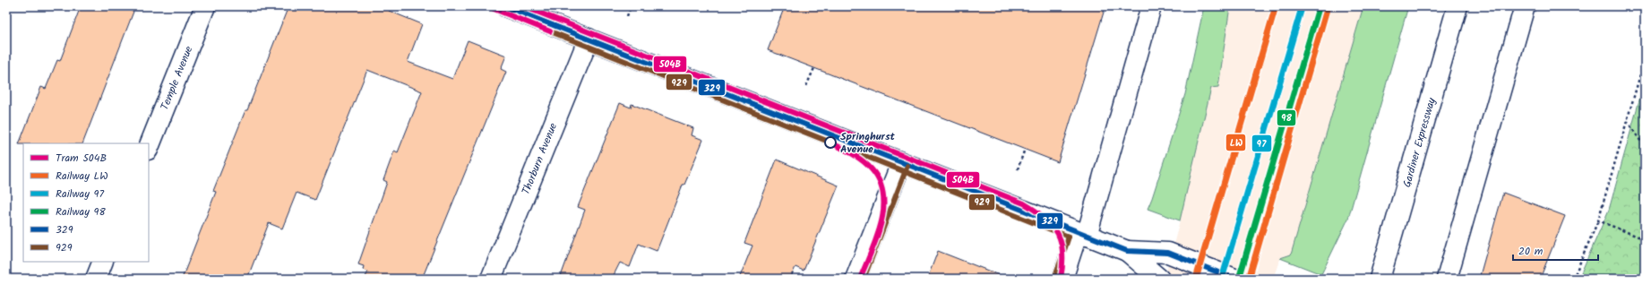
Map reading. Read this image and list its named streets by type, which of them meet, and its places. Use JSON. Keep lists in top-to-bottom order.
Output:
{
  "streets": {
    "main road": ["Temple Avenue", "Gardiner Expressway", "Thorburn Avenue"]
  },
  "places": ["Springhurst Avenue"],
  "lines": [
    "tram line 504B",
    "rail line LW",
    "transit line 329",
    "rail line 97",
    "rail line 98",
    "transit line 929"
  ],
  "legend": [
    "Tram 504B",
    "Railway LW",
    "Railway 97",
    "Railway 98",
    "329",
    "929"
  ],
  "scale_bar": "20 m"
}
